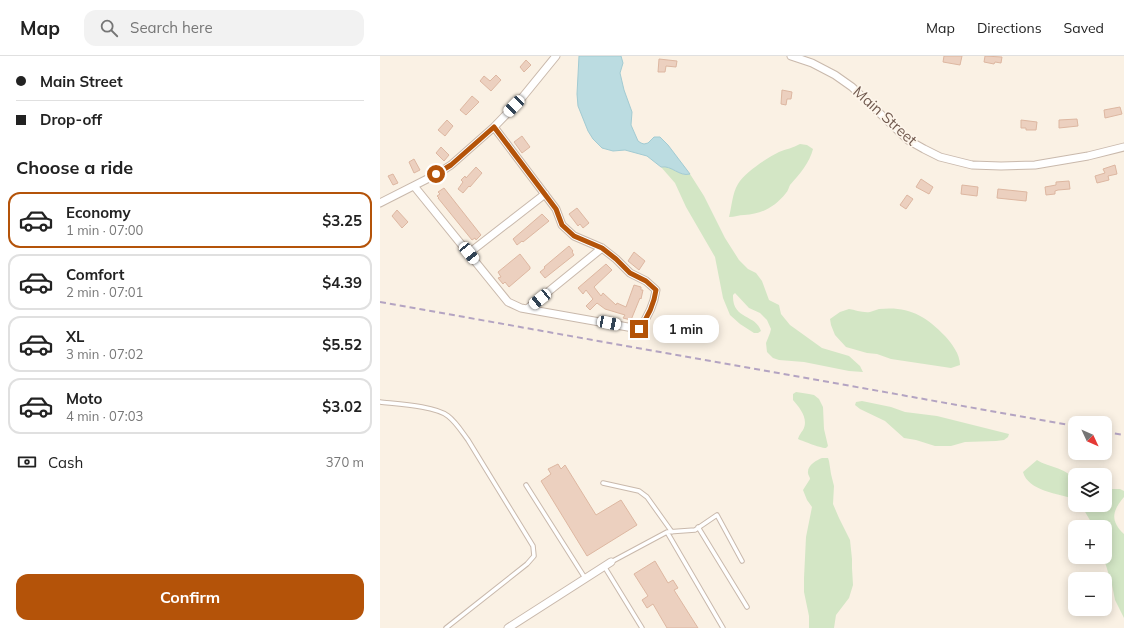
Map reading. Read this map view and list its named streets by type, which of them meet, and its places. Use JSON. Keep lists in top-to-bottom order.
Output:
{
  "streets": {
    "street": ["Main Street"]
  },
  "north": "bottom right",
  "page": {
    "header": "Map",
    "search": "Search here",
    "nav": ["Map", "Directions", "Saved"],
    "banner": ["Main Street", "Drop-off"],
    "heading": "Choose a ride",
    "list": [
      {
        "name": "Economy",
        "note": "1 min · 07:00",
        "value": "$3.25"
      },
      {
        "name": "Comfort",
        "note": "2 min · 07:01",
        "value": "$4.39"
      },
      {
        "name": "XL",
        "note": "3 min · 07:02",
        "value": "$5.52"
      },
      {
        "name": "Moto",
        "note": "4 min · 07:03",
        "value": "$3.02"
      }
    ],
    "bubble": "1 min",
    "map_buttons": ["+", "−"],
    "pay": ["Cash", "370 m"],
    "buttons": "Confirm"
  }
}
